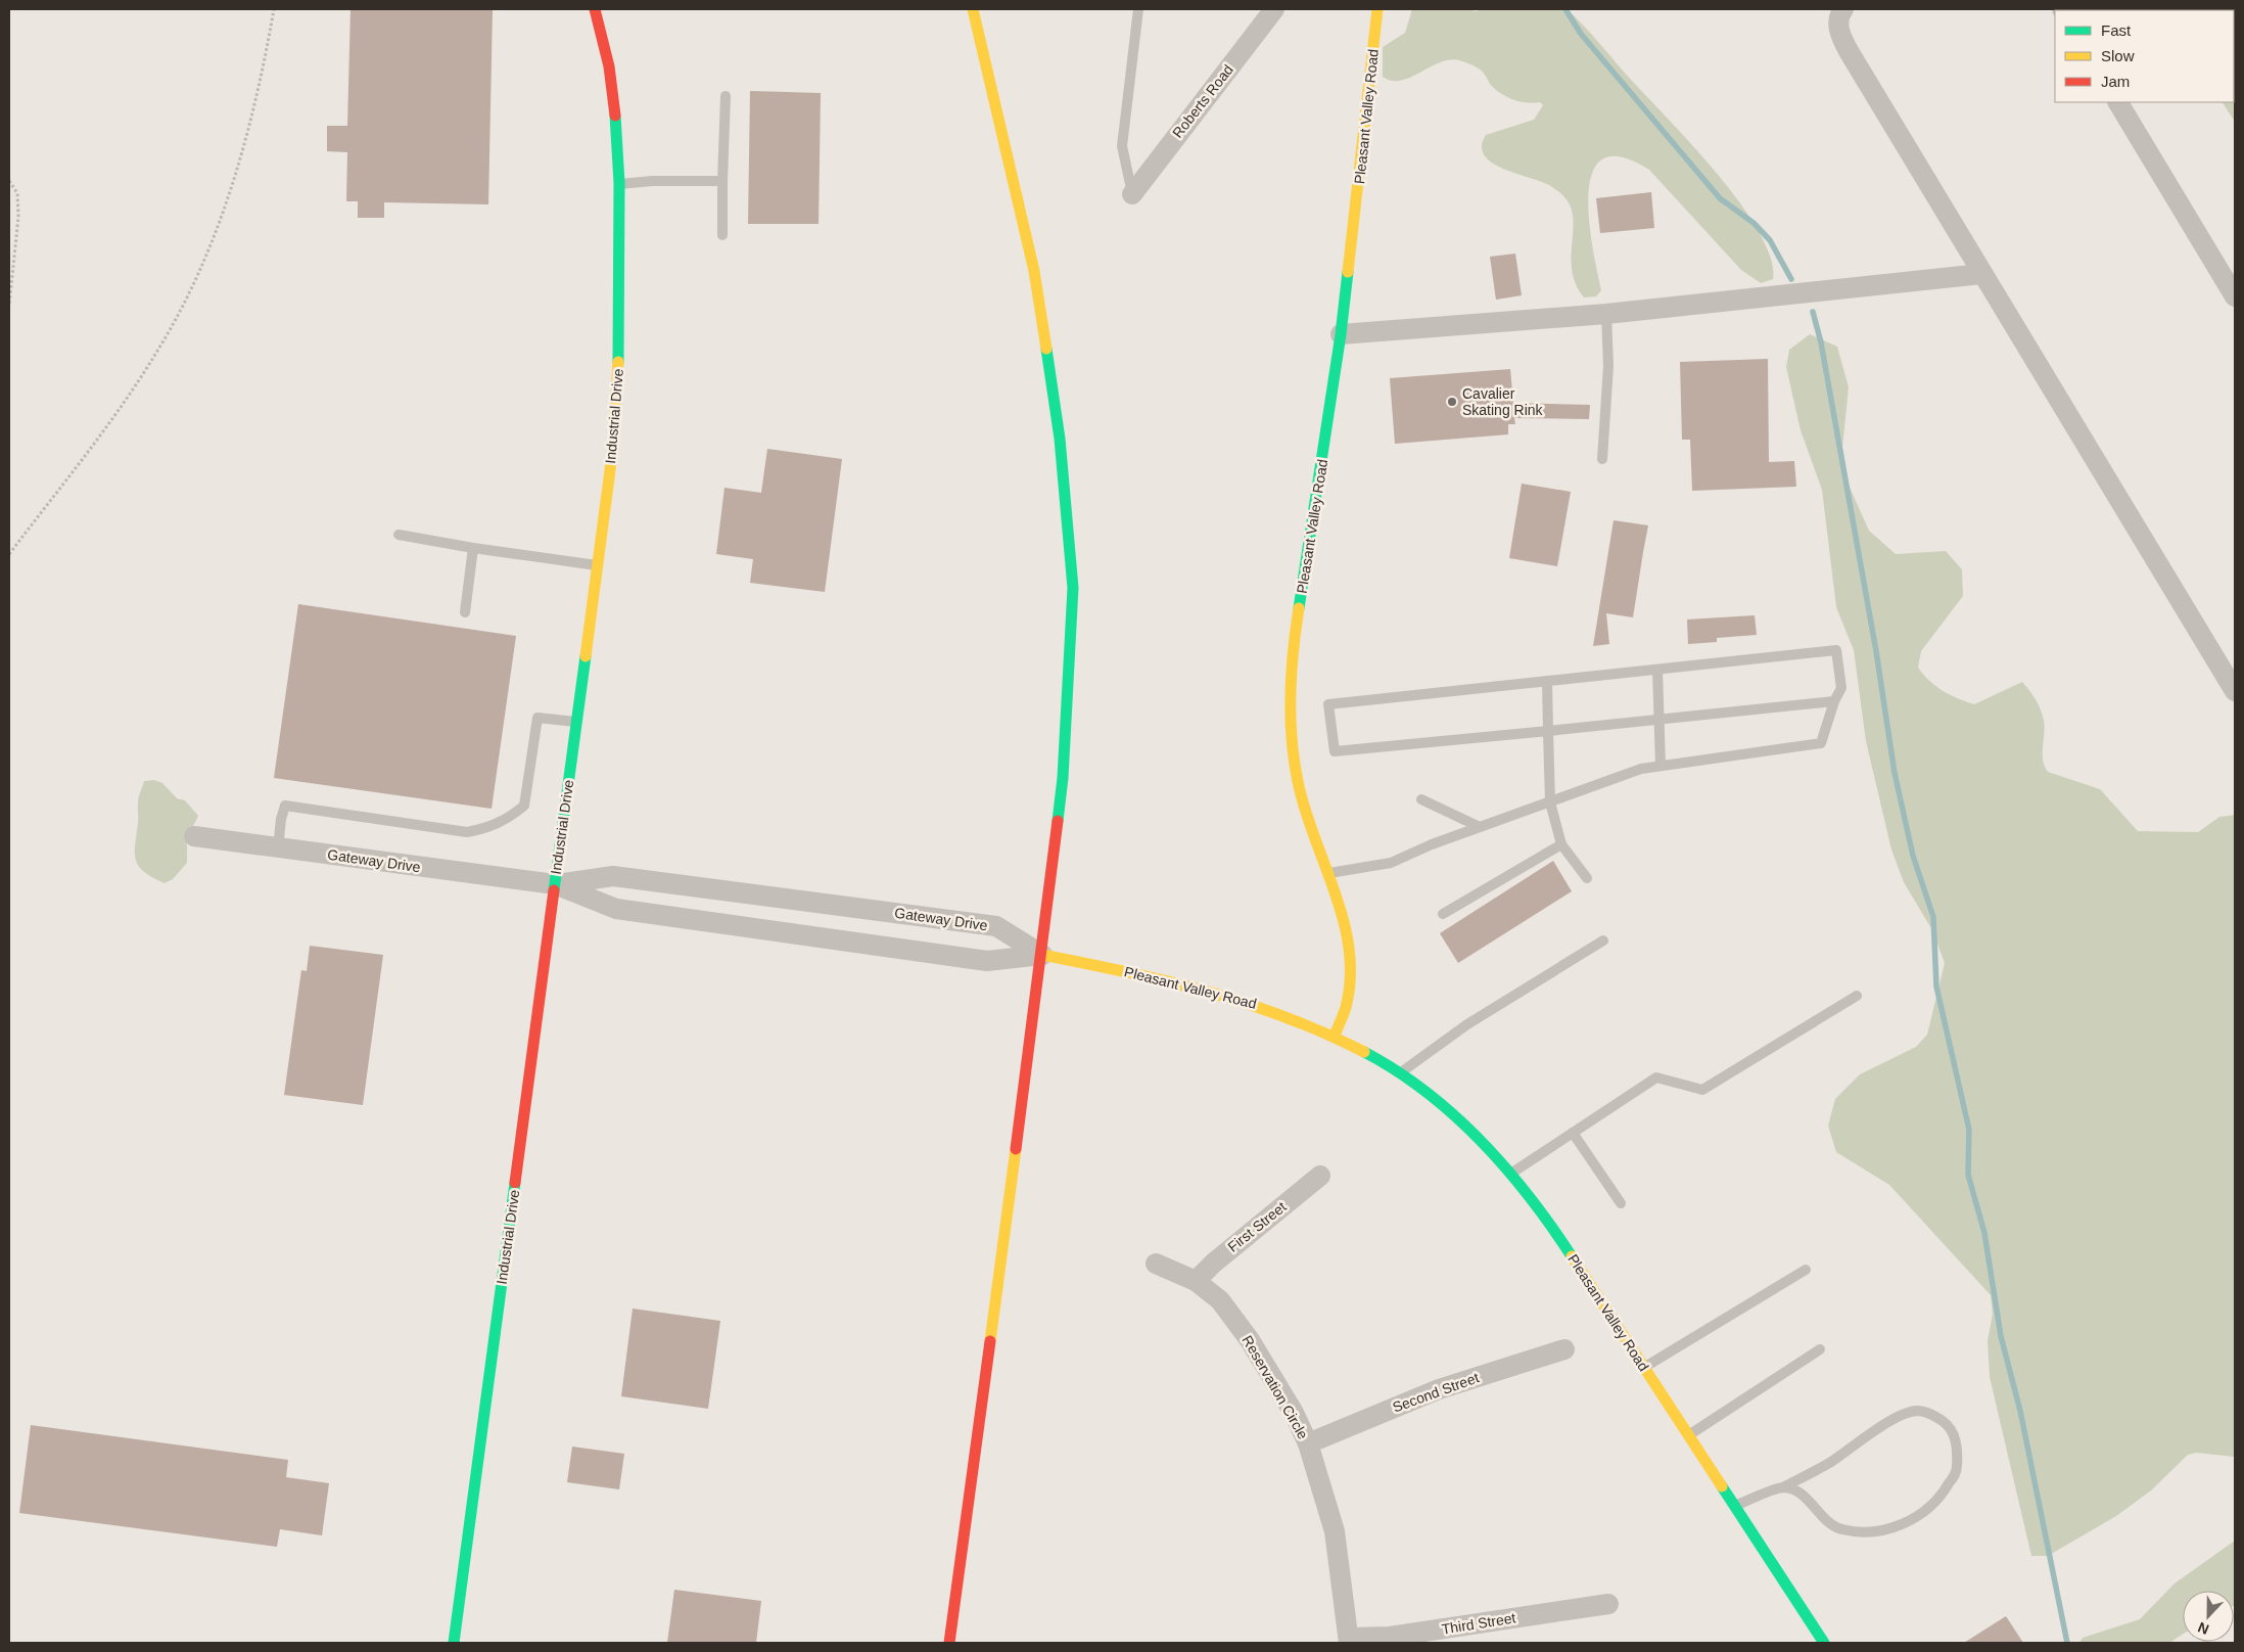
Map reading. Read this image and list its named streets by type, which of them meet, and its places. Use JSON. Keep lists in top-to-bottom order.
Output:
{
  "streets": {
    "street": [
      "Roberts Road",
      "Pleasant Valley Road",
      "Industrial Drive",
      "Gateway Drive",
      "First Street",
      "Reservation Circle",
      "Second Street",
      "Third Street"
    ]
  },
  "crossings": [
    ["Pleasant Valley Road", "Gateway Drive"],
    ["Industrial Drive", "Gateway Drive"],
    ["First Street", "Reservation Circle"],
    ["Reservation Circle", "Second Street"],
    ["Reservation Circle", "Third Street"]
  ],
  "places": ["Cavalier Skating Rink"],
  "legend": ["Fast", "Slow", "Jam"],
  "north": "bottom"
}
